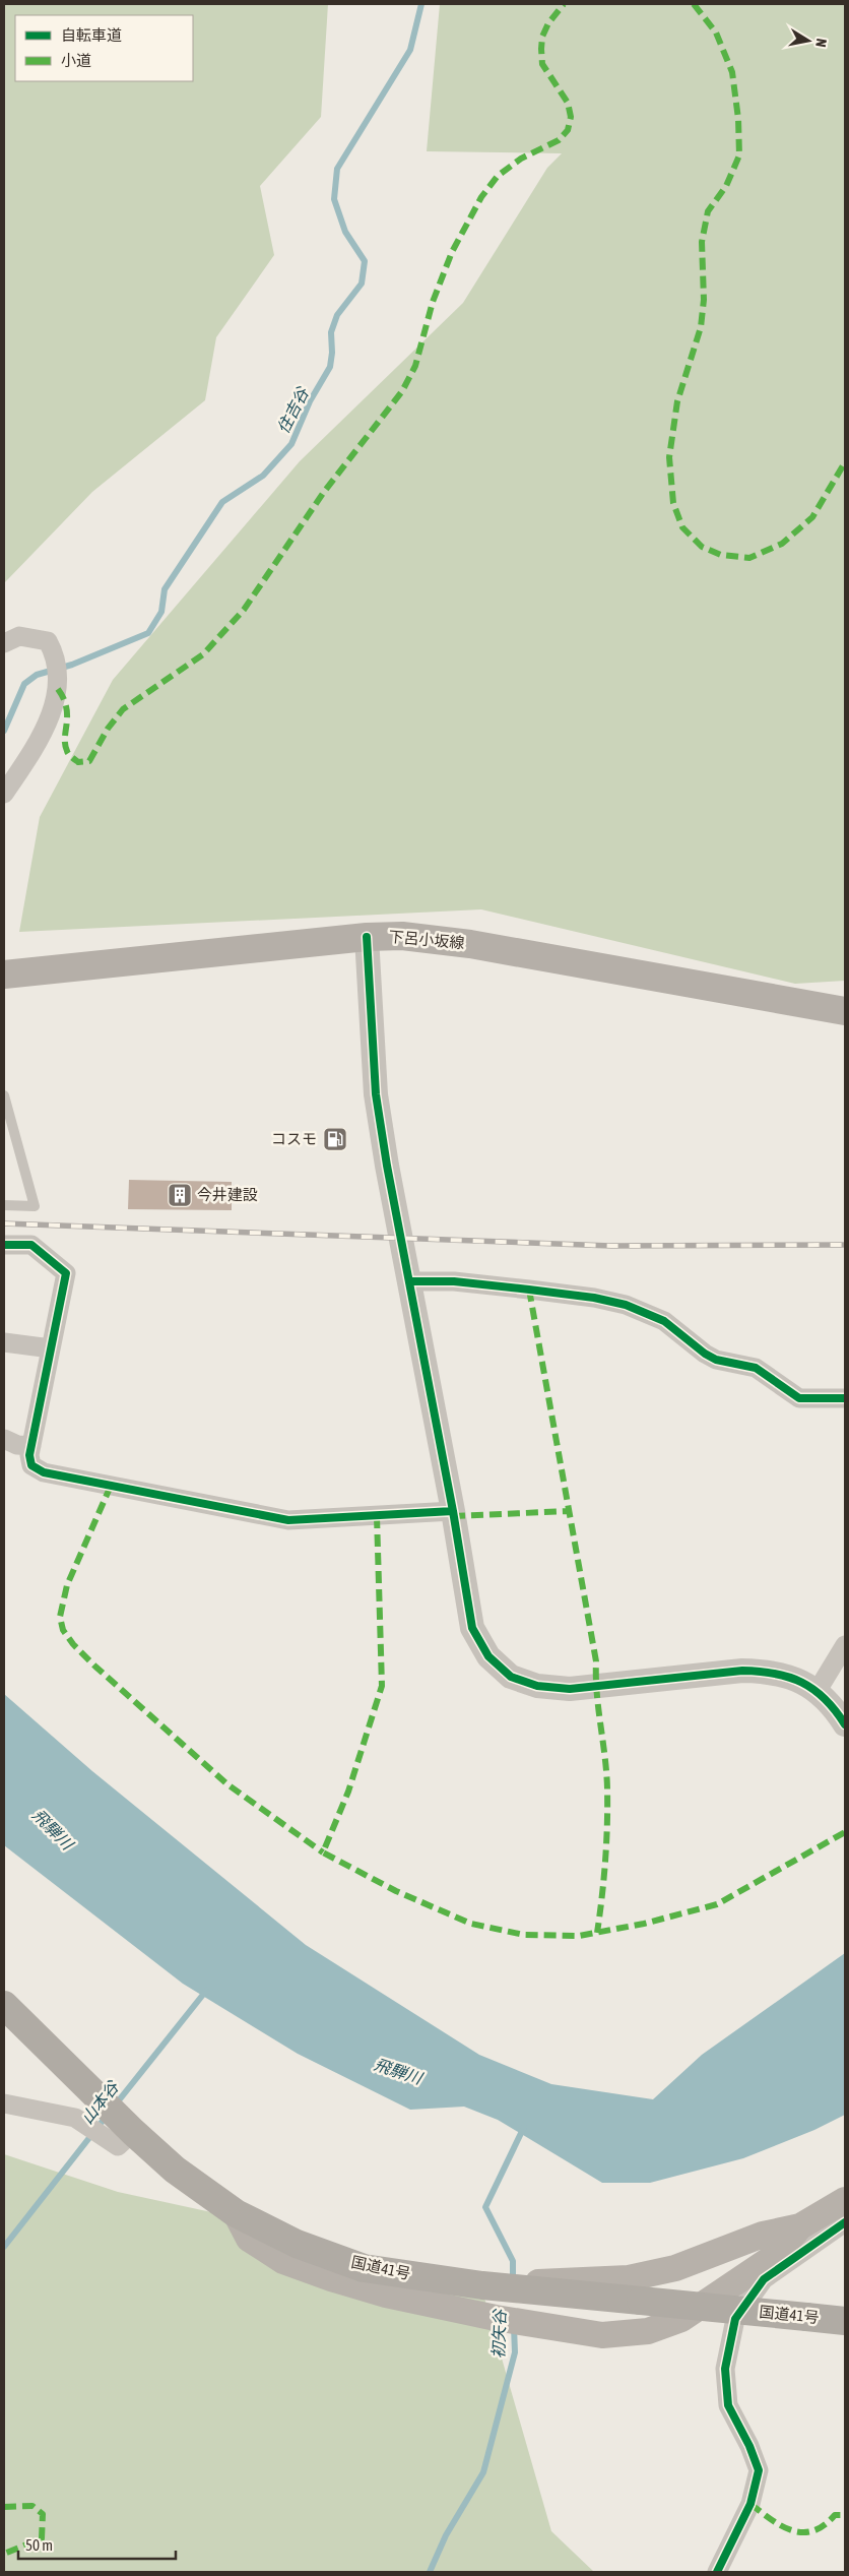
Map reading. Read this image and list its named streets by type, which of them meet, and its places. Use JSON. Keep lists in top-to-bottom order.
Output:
{
  "streets": {
    "highway": ["国道41号"],
    "main road": ["下呂小坂線"]
  },
  "water": [
    "住吉谷",
    "飛騨川",
    "山本谷",
    "初矢谷"
  ],
  "places": {
    "fuel station": ["コスモ"],
    "building": ["今井建設"]
  },
  "legend": ["自転車道", "小道"],
  "scale_bar": "50 m",
  "north": "right"
}
